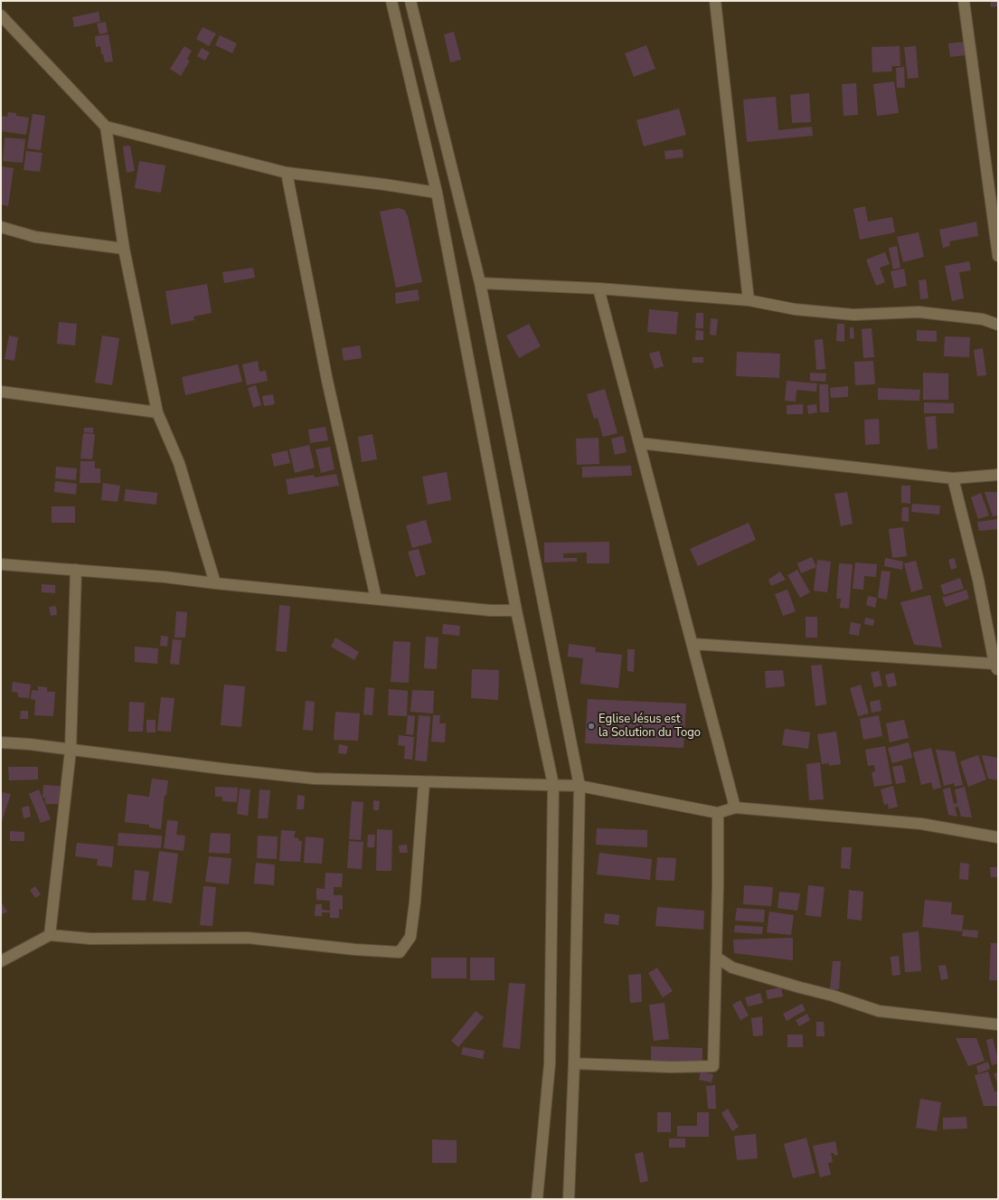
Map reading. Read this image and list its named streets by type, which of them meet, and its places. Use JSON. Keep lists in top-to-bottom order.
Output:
{
  "places": ["Eglise Jésus est la Solution du Togo"]
}
